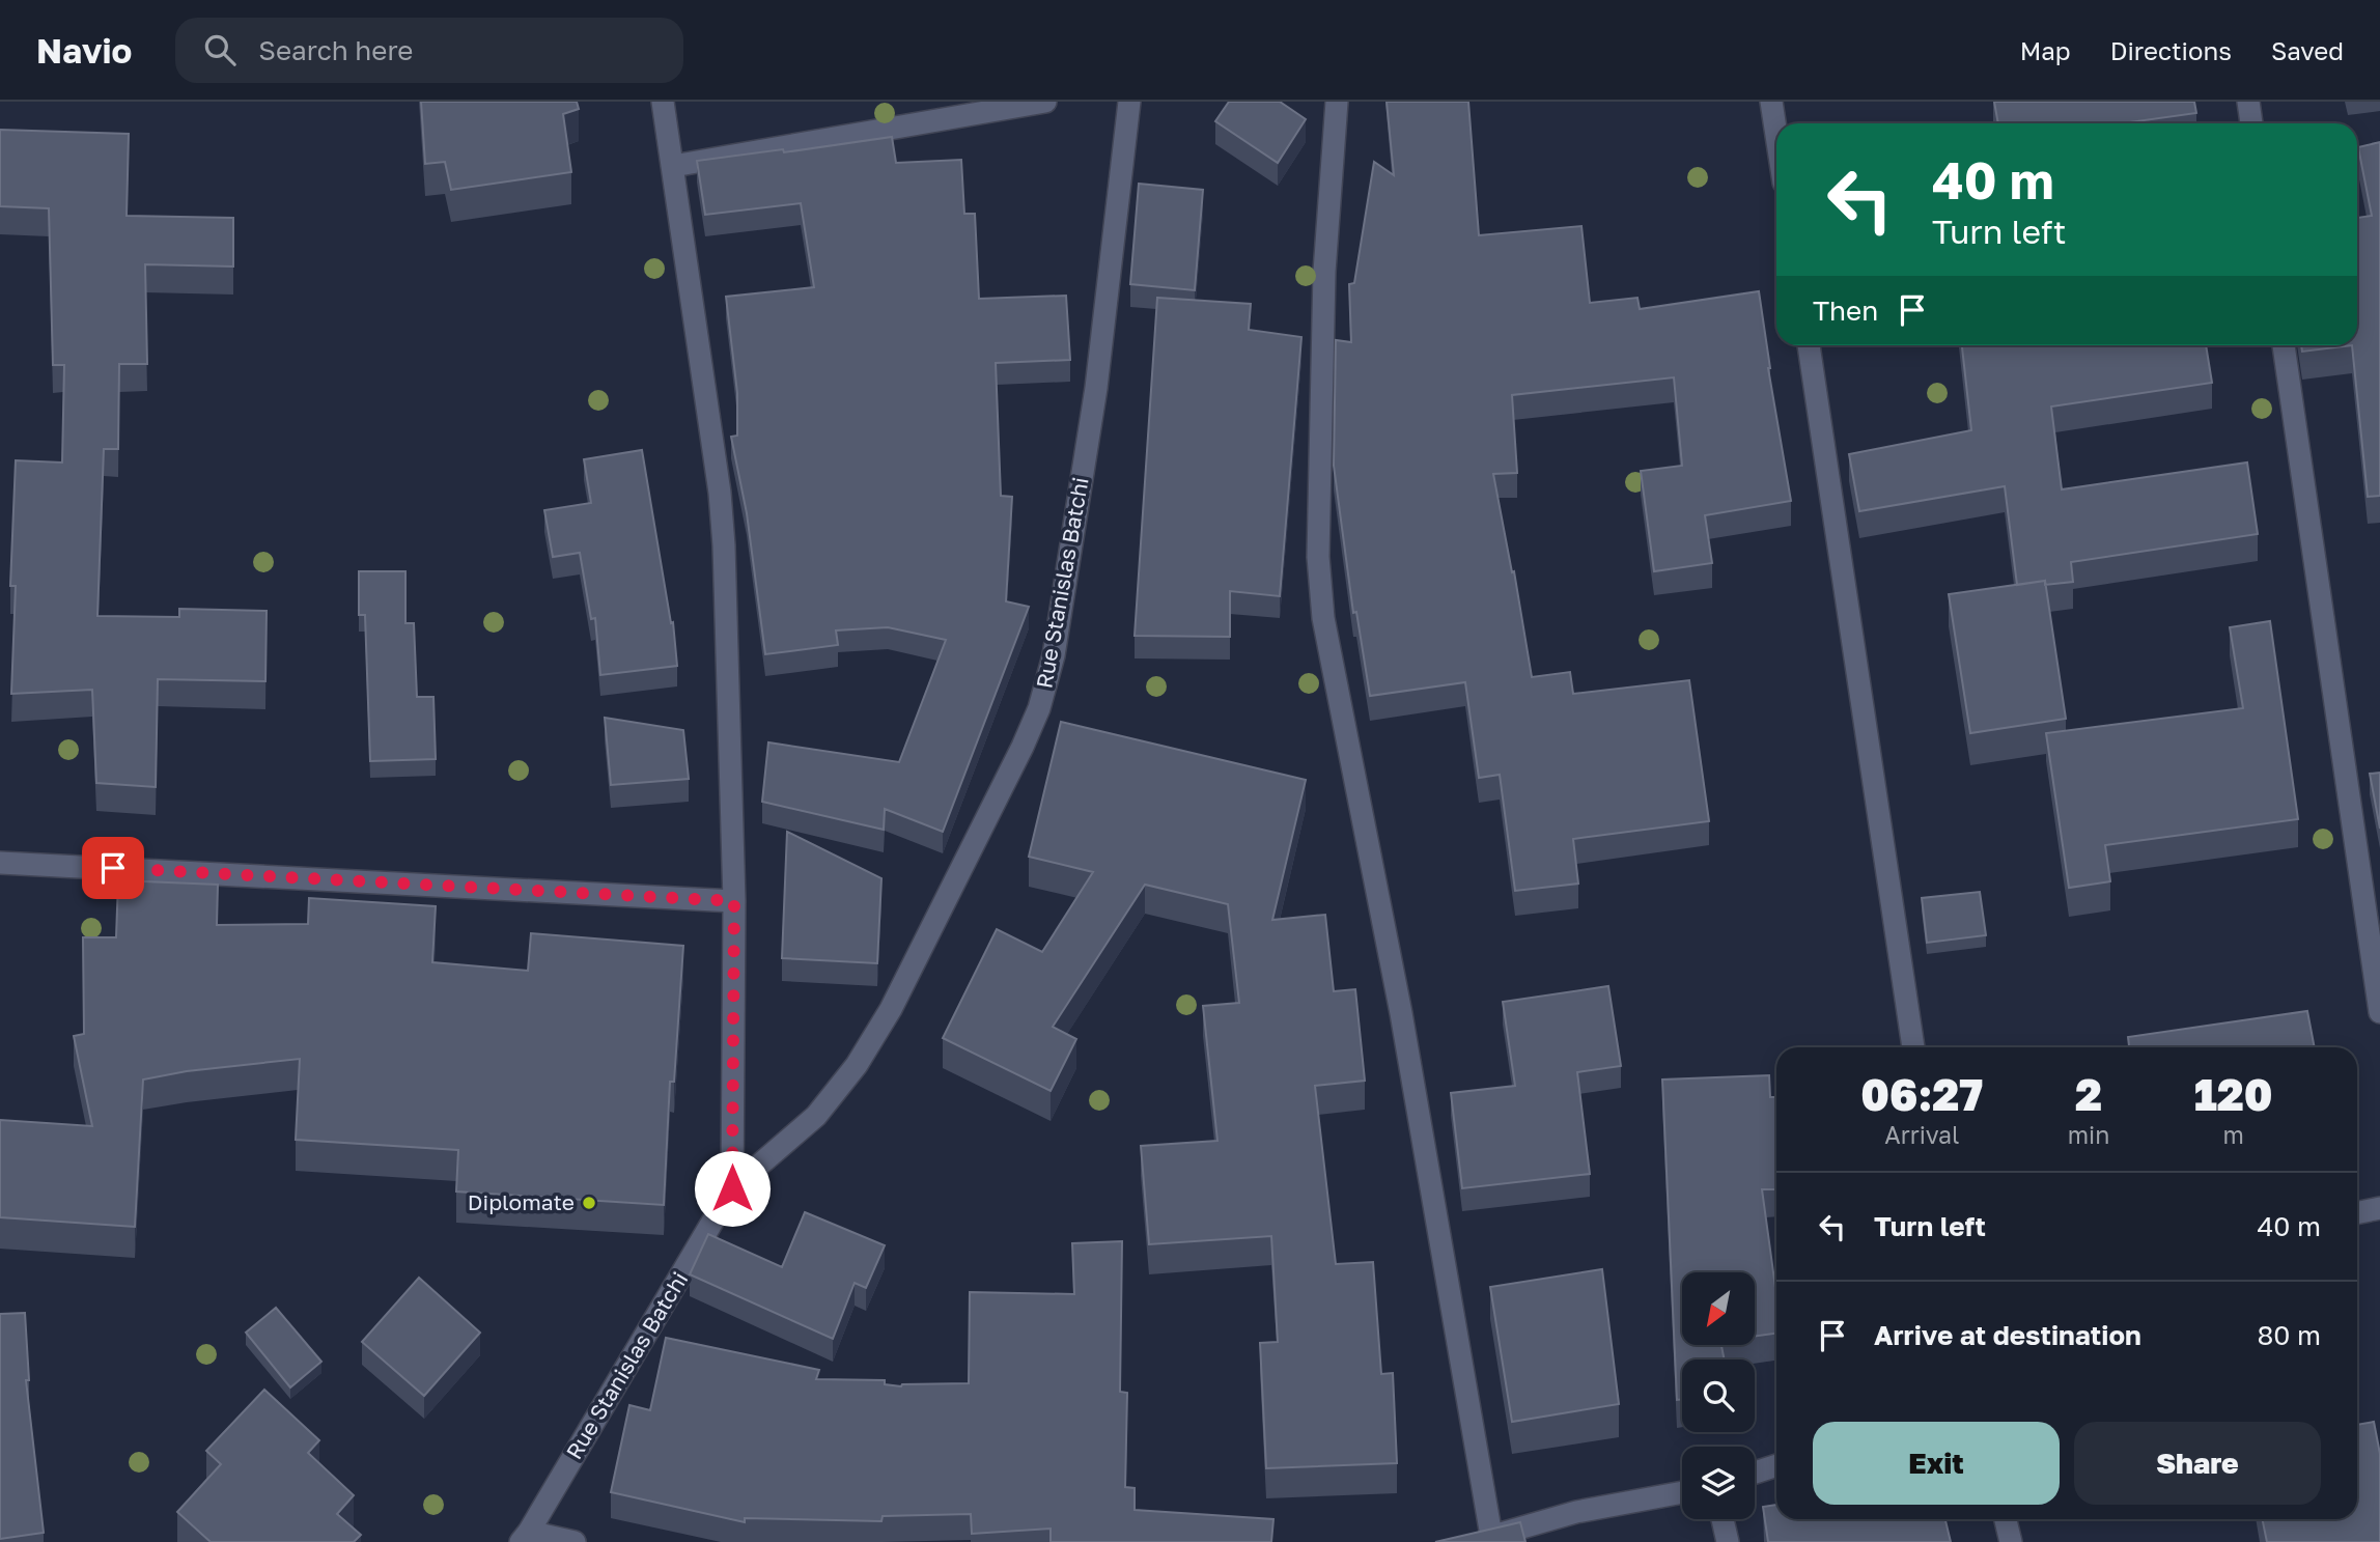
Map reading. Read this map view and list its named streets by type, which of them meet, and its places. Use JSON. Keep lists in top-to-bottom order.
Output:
{
  "streets": {
    "street": ["Rue Stanislas Batchi"]
  },
  "places": ["Diplomate"],
  "north": "bottom left",
  "page": {
    "header": "Navio",
    "search": "Search here",
    "nav": ["Map", "Directions", "Saved"],
    "turn": ["40 m", "Turn left"],
    "then": "Then",
    "eta": [
      "06:27",
      "Arrival",
      "2",
      "min",
      "120",
      "m"
    ],
    "list": [
      {
        "name": "Turn left",
        "value": "40 m"
      },
      {
        "name": "Arrive at destination",
        "value": "80 m"
      }
    ],
    "buttons": ["Exit", "Share"]
  }
}
